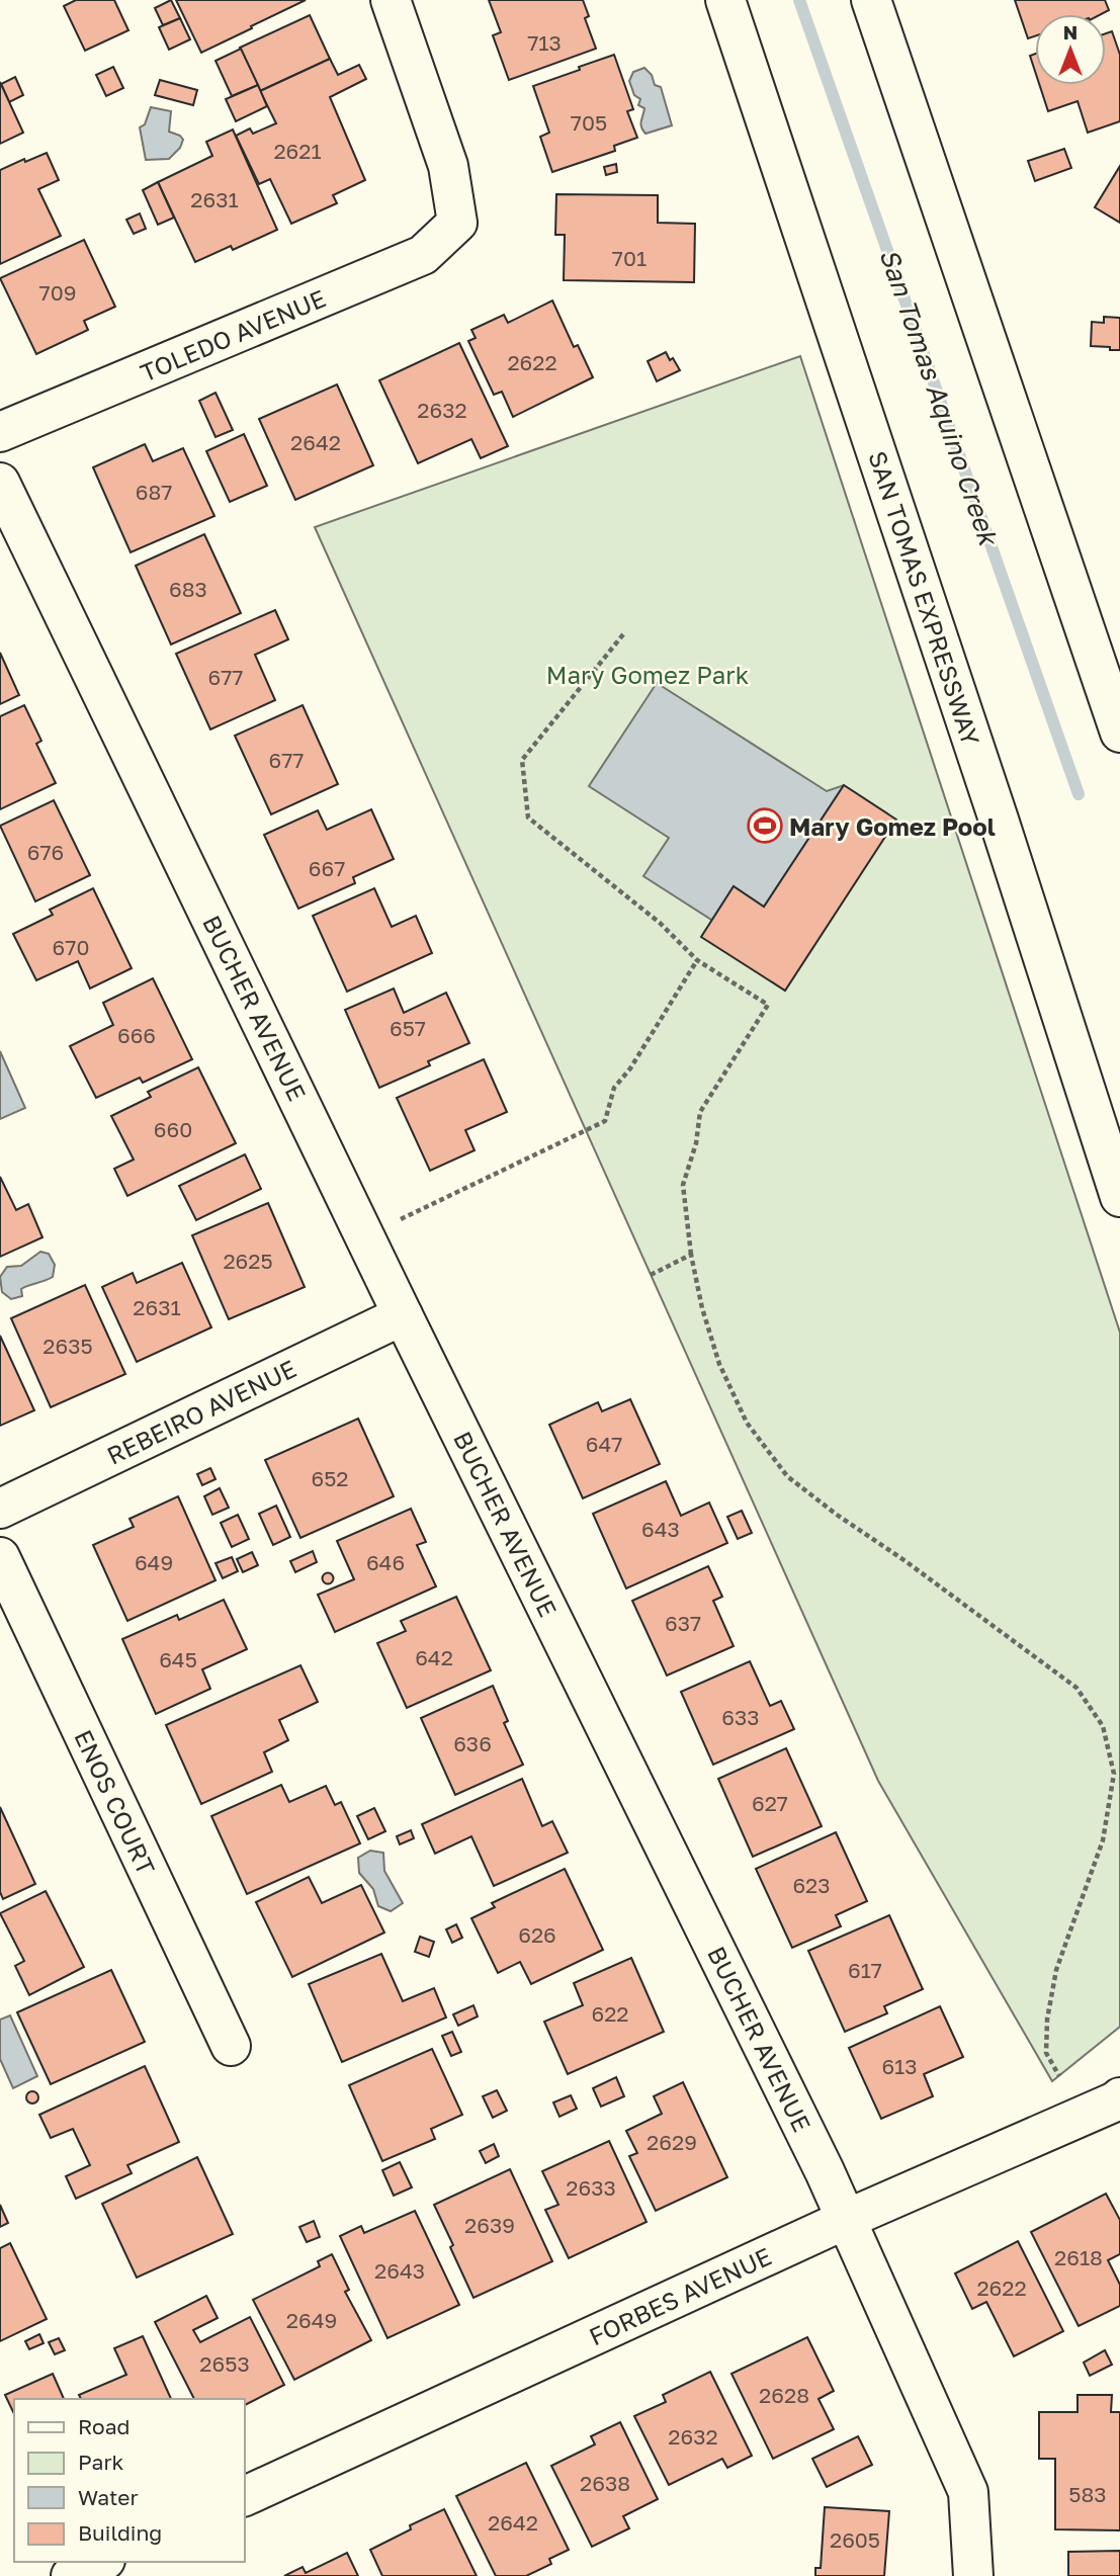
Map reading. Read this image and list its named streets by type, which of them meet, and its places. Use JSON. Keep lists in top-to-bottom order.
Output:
{
  "streets": {
    "main road": [
      "TOLEDO AVENUE",
      "SAN TOMAS EXPRESSWAY",
      "BUCHER AVENUE",
      "REBEIRO AVENUE",
      "ENOS COURT",
      "FORBES AVENUE"
    ]
  },
  "crossings": [
    ["BUCHER AVENUE", "REBEIRO AVENUE"],
    ["BUCHER AVENUE", "FORBES AVENUE"]
  ],
  "water": ["San Tomas Aquino Creek"],
  "parks": ["Mary Gomez Park"],
  "places": {
    "sports": ["Mary Gomez Pool"]
  },
  "house_numbers": [
    "713",
    "705",
    "2621",
    "2631",
    "701",
    "709",
    "2622",
    "2632",
    "2642",
    "687",
    "683",
    "677",
    "677",
    "676",
    "667",
    "670",
    "657",
    "666",
    "660",
    "2625",
    "2631",
    "2635",
    "647",
    "652",
    "643",
    "649",
    "646",
    "637",
    "642",
    "645",
    "633",
    "636",
    "627",
    "623",
    "626",
    "617",
    "622",
    "613",
    "2629",
    "2633",
    "2639",
    "2618",
    "2643",
    "2622",
    "2649",
    "2653",
    "2628",
    "2632",
    "2638",
    "583",
    "2642",
    "2605"
  ],
  "legend": [
    "Road",
    "Park",
    "Water",
    "Building"
  ],
  "north": "top"
}
